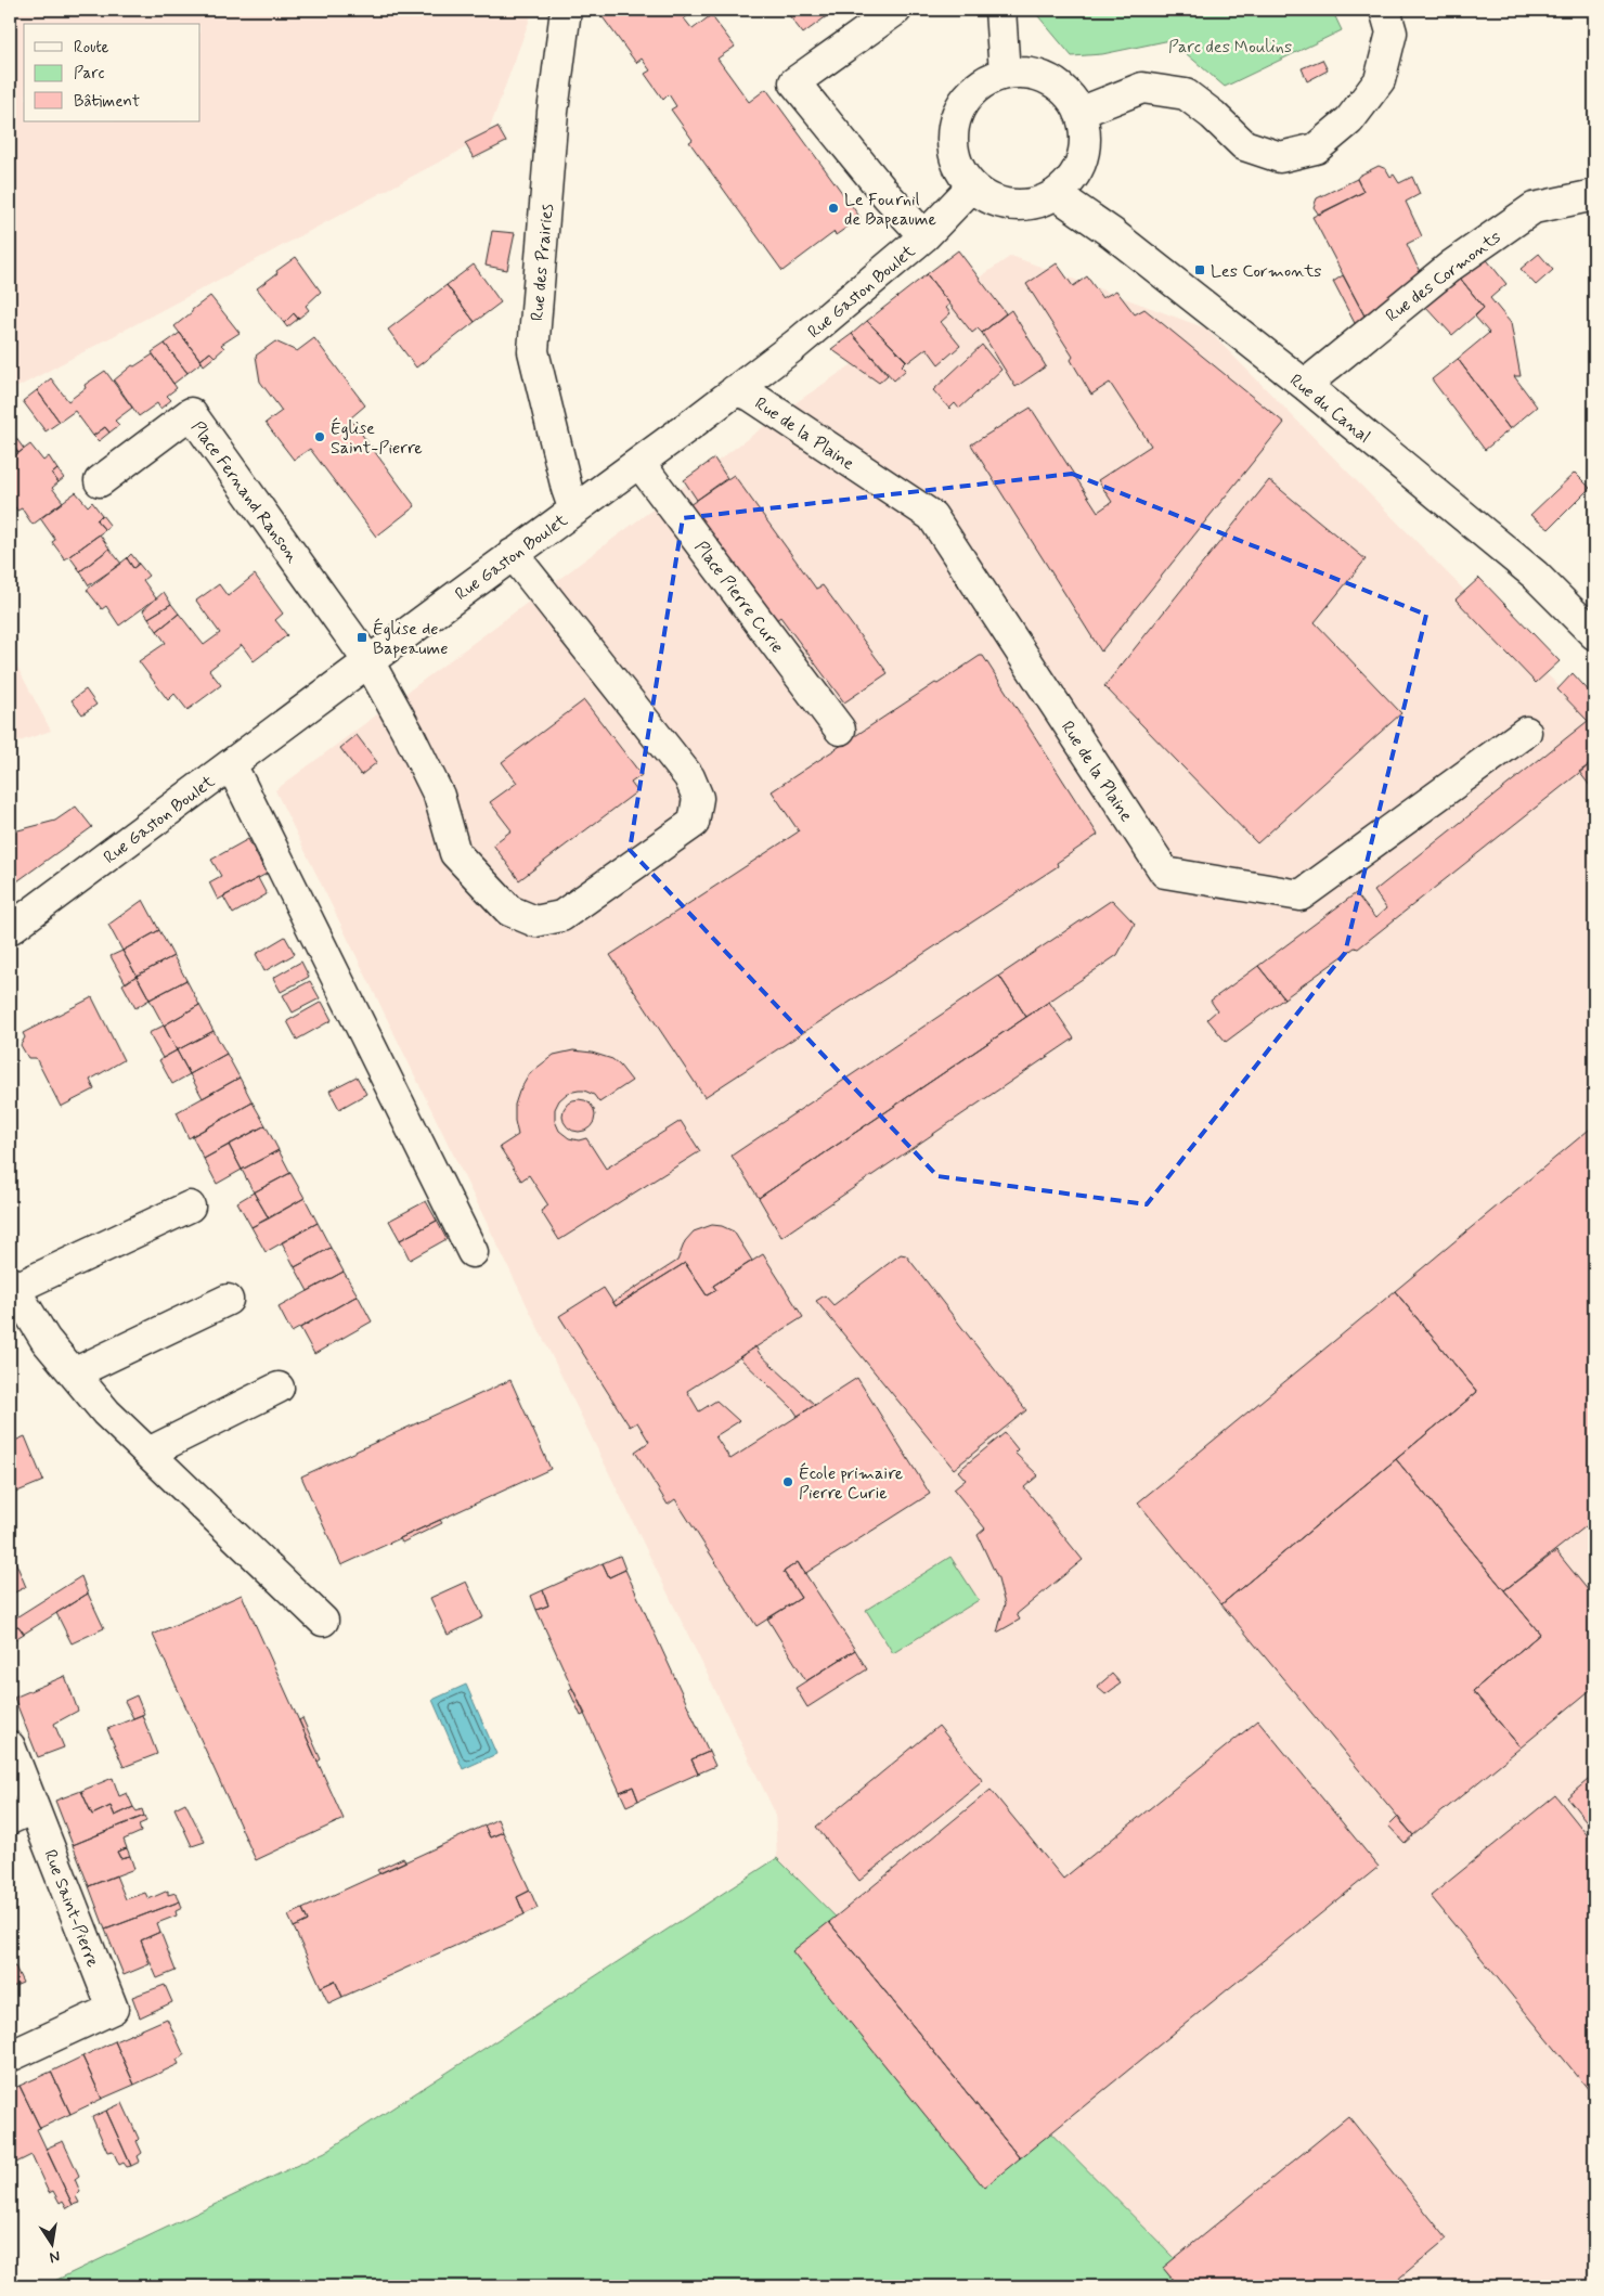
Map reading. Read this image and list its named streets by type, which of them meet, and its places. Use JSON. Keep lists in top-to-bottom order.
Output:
{
  "streets": {
    "street": [
      "Rue des Prairies",
      "Rue des Cormonts",
      "Rue Gaston Boulet",
      "Rue du Canal",
      "Rue de la Plaine",
      "Place Fernand Ranson",
      "Place Pierre Curie",
      "Rue Saint-Pierre"
    ]
  },
  "crossings": [
    ["Rue des Prairies", "Rue Gaston Boulet"],
    ["Rue des Cormonts", "Rue du Canal"],
    ["Rue Gaston Boulet", "Rue du Canal"],
    ["Rue Gaston Boulet", "Rue de la Plaine"],
    ["Rue Gaston Boulet", "Place Fernand Ranson"],
    ["Rue Gaston Boulet", "Place Pierre Curie"]
  ],
  "parks": ["Parc des Moulins"],
  "places": {
    "other": ["Le Fournil de Bapeaume", "Église Saint-Pierre", "École primaire Pierre Curie"],
    "transit": ["Les Cormonts", "Église de Bapeaume"]
  },
  "legend": ["Route", "Parc", "Bâtiment"],
  "north": "bottom"
}
